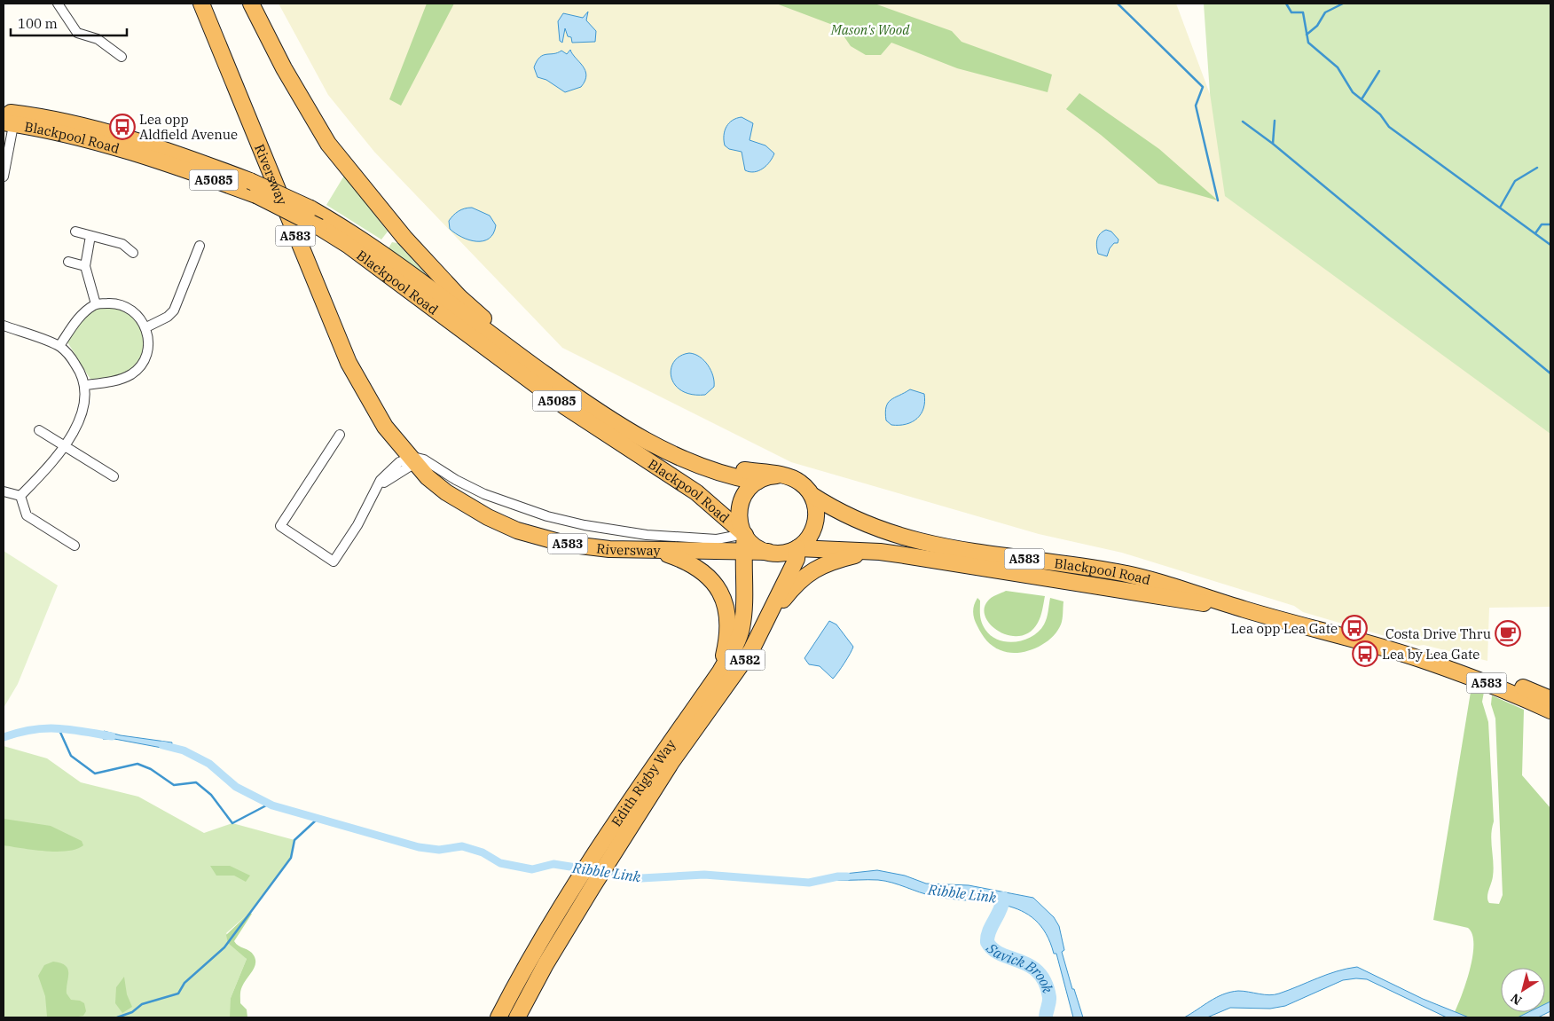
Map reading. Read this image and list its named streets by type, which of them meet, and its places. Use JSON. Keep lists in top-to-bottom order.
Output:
{
  "streets": {
    "highway": [
      "Blackpool Road",
      "Riversway",
      "A5085",
      "A583",
      "A582",
      "Edith Rigby Way"
    ]
  },
  "crossings": [
    ["Blackpool Road", "Riversway"],
    ["Blackpool Road", "Edith Rigby Way"],
    ["Riversway", "Edith Rigby Way"]
  ],
  "water": ["Ribble Link", "Savick Brook"],
  "parks": ["Mason's Wood"],
  "places": {
    "bus stop": ["Lea opp Aldfield Avenue", "Lea opp Lea Gate", "Lea by Lea Gate"],
    "cafe": ["Costa Drive Thru"]
  },
  "scale_bar": "100 m",
  "north": "bottom left"
}
